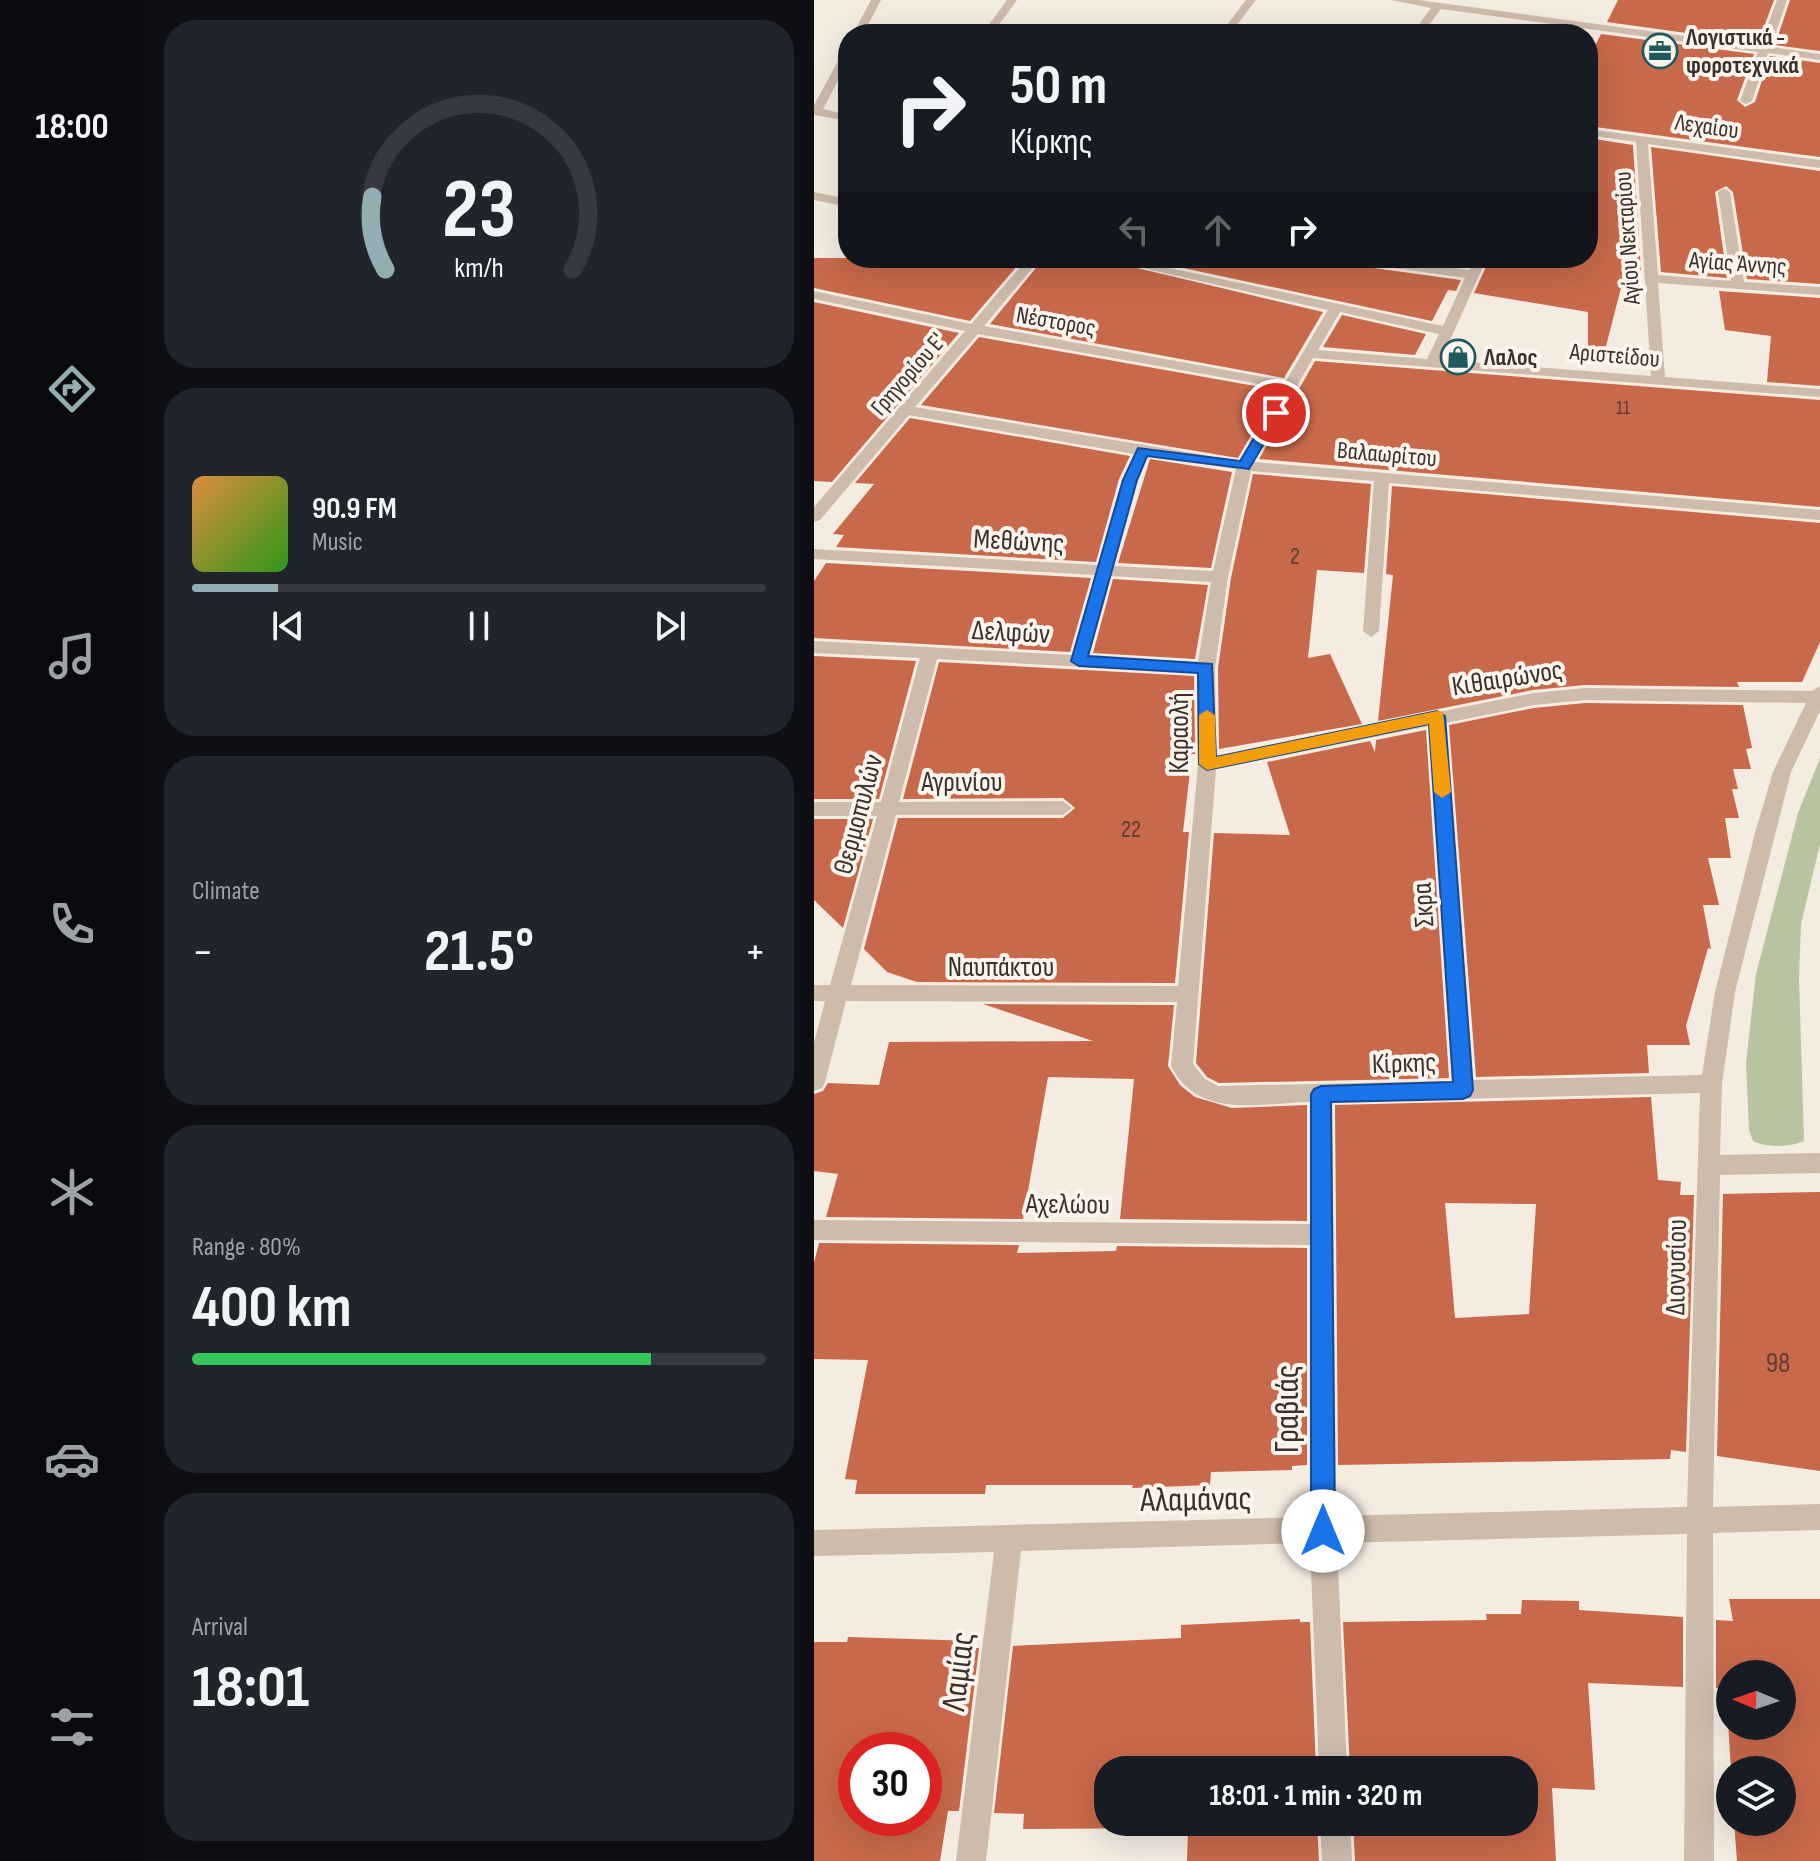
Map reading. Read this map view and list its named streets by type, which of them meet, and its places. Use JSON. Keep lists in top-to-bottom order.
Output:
{
  "streets": {
    "street": [
      "Λεχαίου",
      "Αγίου Νεκταρίου",
      "Αγίας Άννης",
      "Νέστορος",
      "Αριστείδου",
      "Γρηγορίου Ε'",
      "Βαλαωρίτου",
      "Μεθώνης",
      "Δελφών",
      "Κιθαιρώνος",
      "Καραολή",
      "Αγρινίου",
      "Θερμοπυλών",
      "Σκρα",
      "Ναυπάκτου",
      "Κίρκης",
      "Αχελώου",
      "Διονυσίου",
      "Γραβιάς",
      "Αλαμάνας",
      "Λαμίας"
    ]
  },
  "crossings": [
    ["Λεχαίου", "Αγίου Νεκταρίου"],
    ["Αγίου Νεκταρίου", "Αγίας Άννης"],
    ["Αγίου Νεκταρίου", "Αριστείδου"],
    ["Νέστορος", "Γρηγορίου Ε'"],
    ["Νέστορος", "Καραολή"],
    ["Αριστείδου", "Καραολή"],
    ["Γρηγορίου Ε'", "Βαλαωρίτου"],
    ["Βαλαωρίτου", "Καραολή"],
    ["Μεθώνης", "Καραολή"],
    ["Δελφών", "Καραολή"],
    ["Δελφών", "Θερμοπυλών"],
    ["Κιθαιρώνος", "Καραολή"],
    ["Κιθαιρώνος", "Σκρα"],
    ["Κιθαιρώνος", "Διονυσίου"],
    ["Καραολή", "Ναυπάκτου"],
    ["Καραολή", "Κίρκης"],
    ["Αγρινίου", "Θερμοπυλών"],
    ["Θερμοπυλών", "Ναυπάκτου"],
    ["Σκρα", "Κίρκης"],
    ["Κίρκης", "Διονυσίου"],
    ["Κίρκης", "Γραβιάς"],
    ["Αχελώου", "Γραβιάς"],
    ["Διονυσίου", "Αλαμάνας"],
    ["Γραβιάς", "Αλαμάνας"],
    ["Αλαμάνας", "Λαμίας"]
  ],
  "places": {
    "office": ["Λογιστικά - φοροτεχνικά"],
    "shop": ["Λαλος"]
  },
  "house_numbers": [
    "11",
    "2",
    "22",
    "98"
  ],
  "north": "left",
  "page": {
    "tabs": "18:00",
    "turn": ["50 m", "Κίρκης"],
    "song": ["90.9 FM", "Music"],
    "tile": [
      "Climate",
      ["Range · 80%", "400 km"],
      ["Arrival", "18:01"]
    ],
    "heat": ["−", "21.5°", "+"],
    "limit": "30",
    "trip": "18:01 · 1 min · 320 m",
    "gauge": ["23", "km/h"]
  }
}
